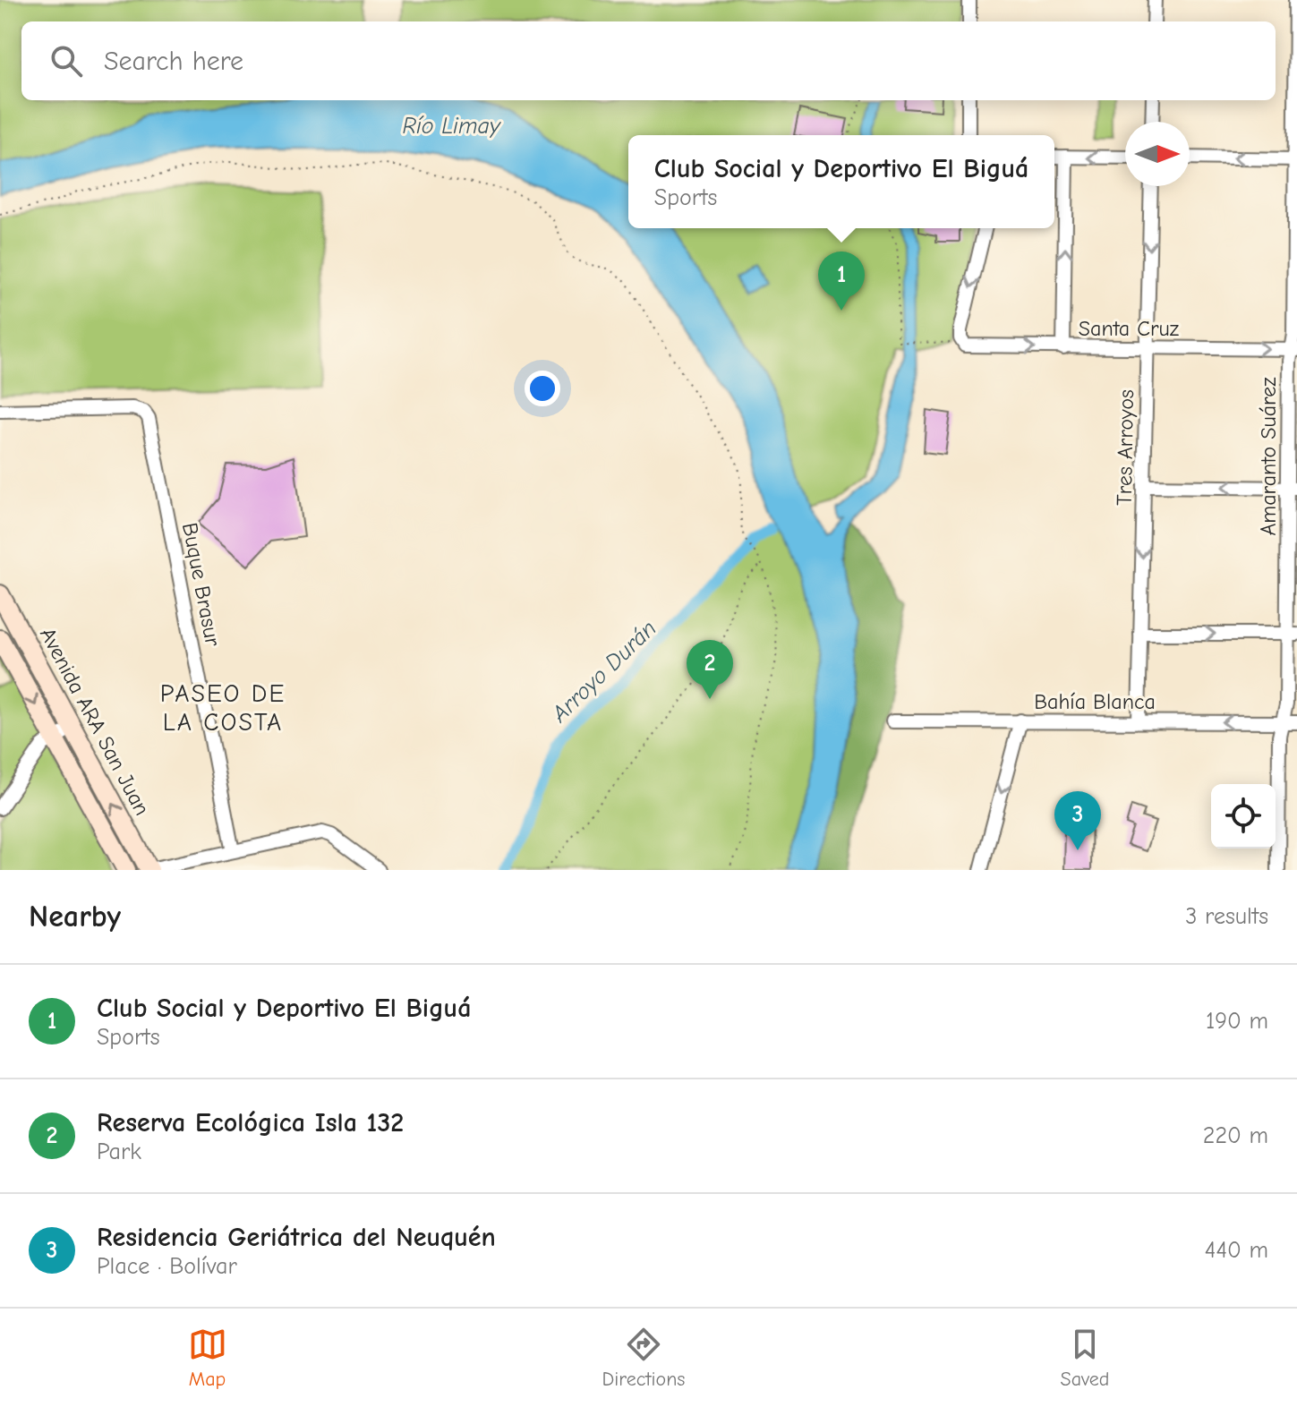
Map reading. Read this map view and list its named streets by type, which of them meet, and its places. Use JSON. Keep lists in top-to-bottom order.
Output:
{
  "streets": {
    "main road": ["Avenida ARA San Juan"],
    "street": [
      "Santa Cruz",
      "Tres Arroyos",
      "Amaranto Suárez",
      "Buque Brasur",
      "Bahía Blanca"
    ]
  },
  "crossings": [
    ["Santa Cruz", "Tres Arroyos"],
    ["Santa Cruz", "Amaranto Suárez"],
    ["Tres Arroyos", "Bahía Blanca"],
    ["Amaranto Suárez", "Bahía Blanca"]
  ],
  "one_way": ["Santa Cruz"],
  "districts": ["PASEO DE LA COSTA"],
  "water": ["Río Limay", "Arroyo Durán"],
  "north": "right",
  "page": {
    "search": "Search here",
    "popup": ["Club Social y Deportivo El Biguá", "Sports"],
    "pins": ["1", "2", "3"],
    "heading": ["Nearby", "3 results"],
    "list": [
      {
        "mark": "1",
        "name": "Club Social y Deportivo El Biguá",
        "note": "Sports",
        "value": "190 m"
      },
      {
        "mark": "2",
        "name": "Reserva Ecológica Isla 132",
        "note": "Park",
        "value": "220 m"
      },
      {
        "mark": "3",
        "name": "Residencia Geriátrica del Neuquén",
        "note": "Place · Bolívar",
        "value": "440 m"
      }
    ],
    "nav": ["Map", "Directions", "Saved"]
  }
}
